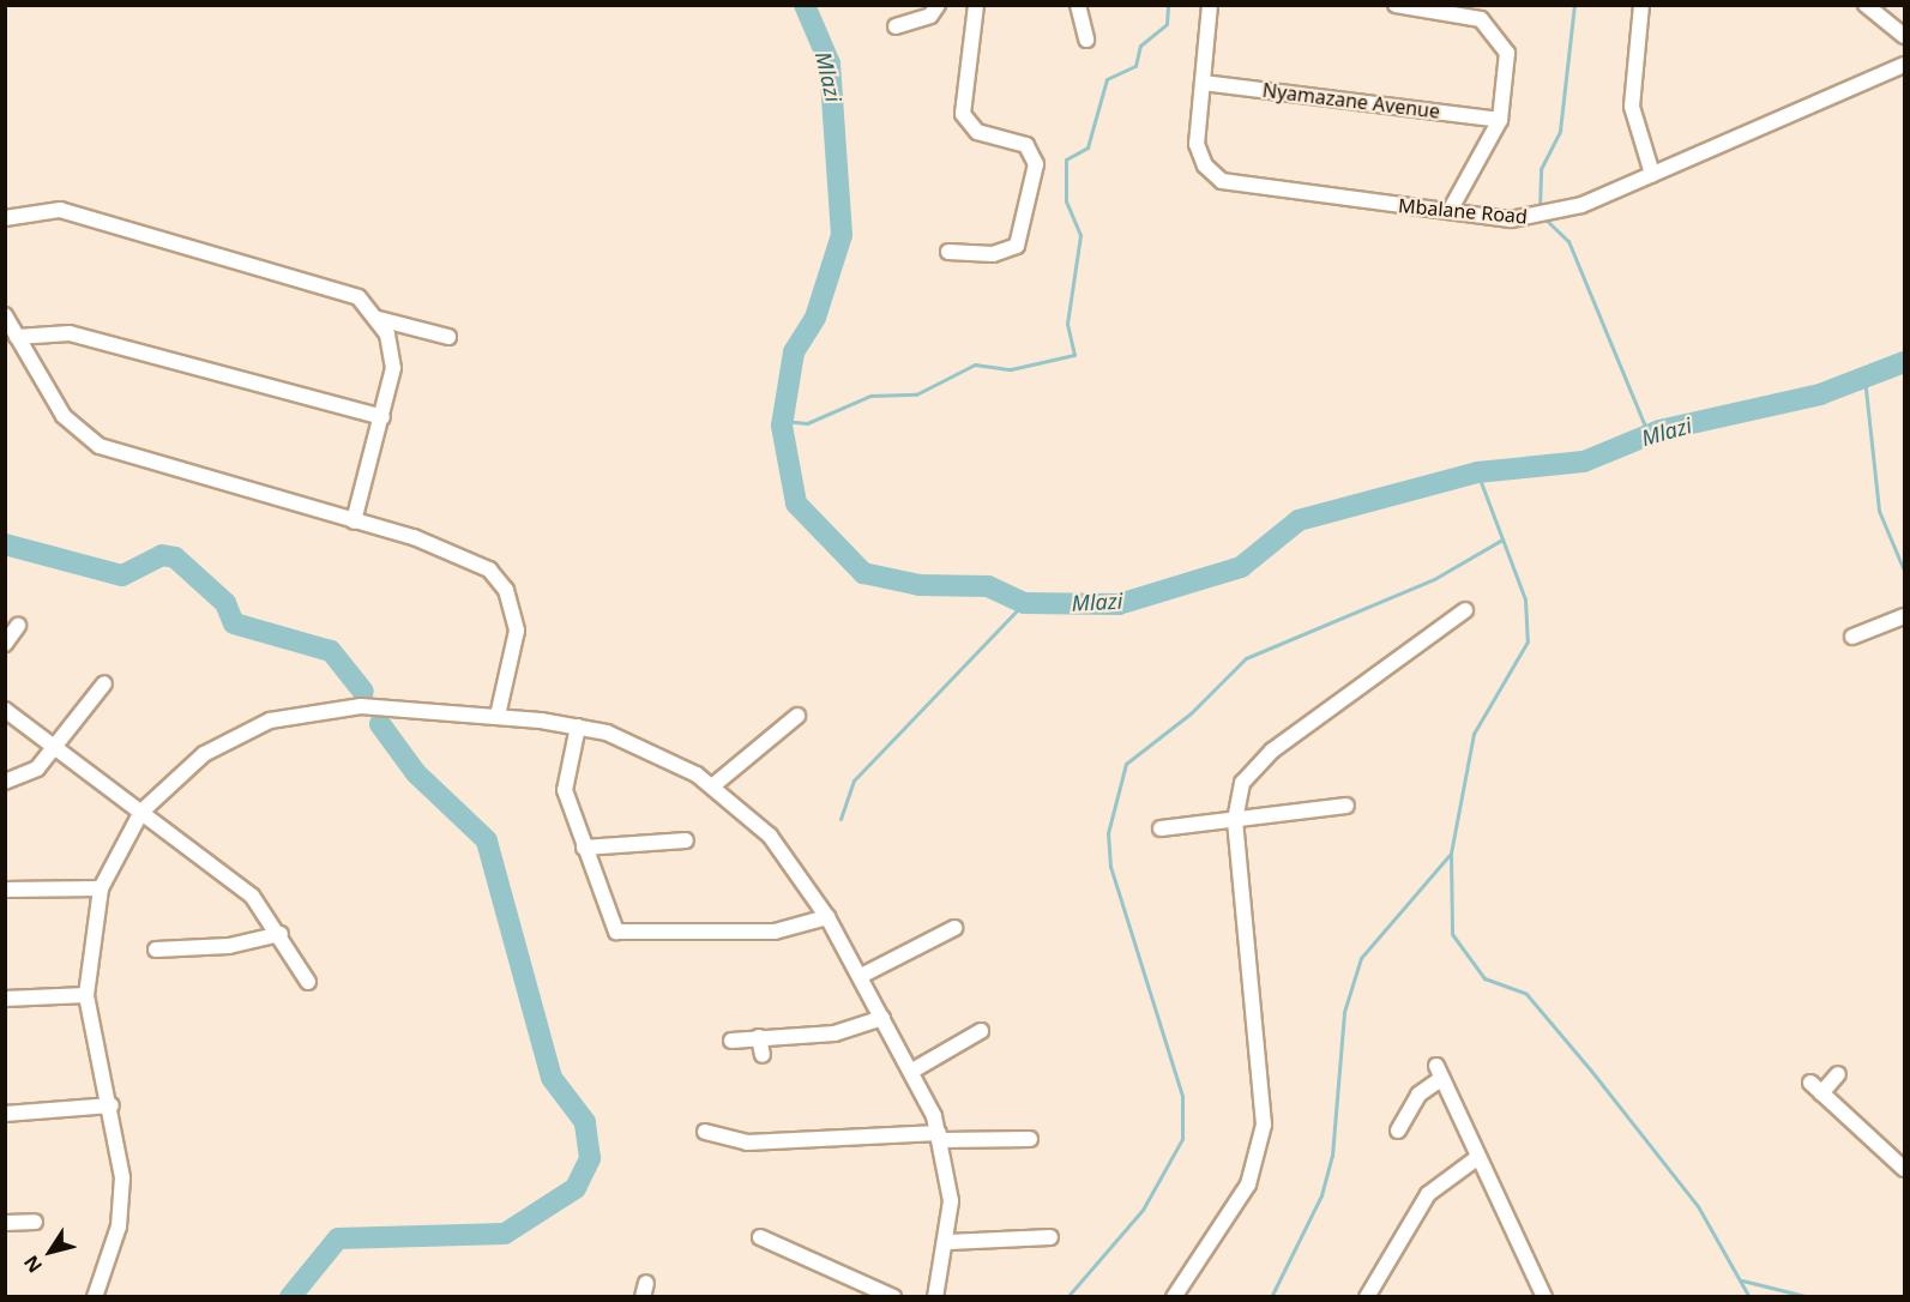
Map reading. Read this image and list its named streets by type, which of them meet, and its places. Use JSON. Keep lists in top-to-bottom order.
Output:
{
  "streets": {
    "street": ["Nyamazane Avenue", "Mbalane Road"]
  },
  "crossings": [
    ["Nyamazane Avenue", "Mbalane Road"]
  ],
  "water": ["Mlazi"],
  "north": "bottom left"
}
